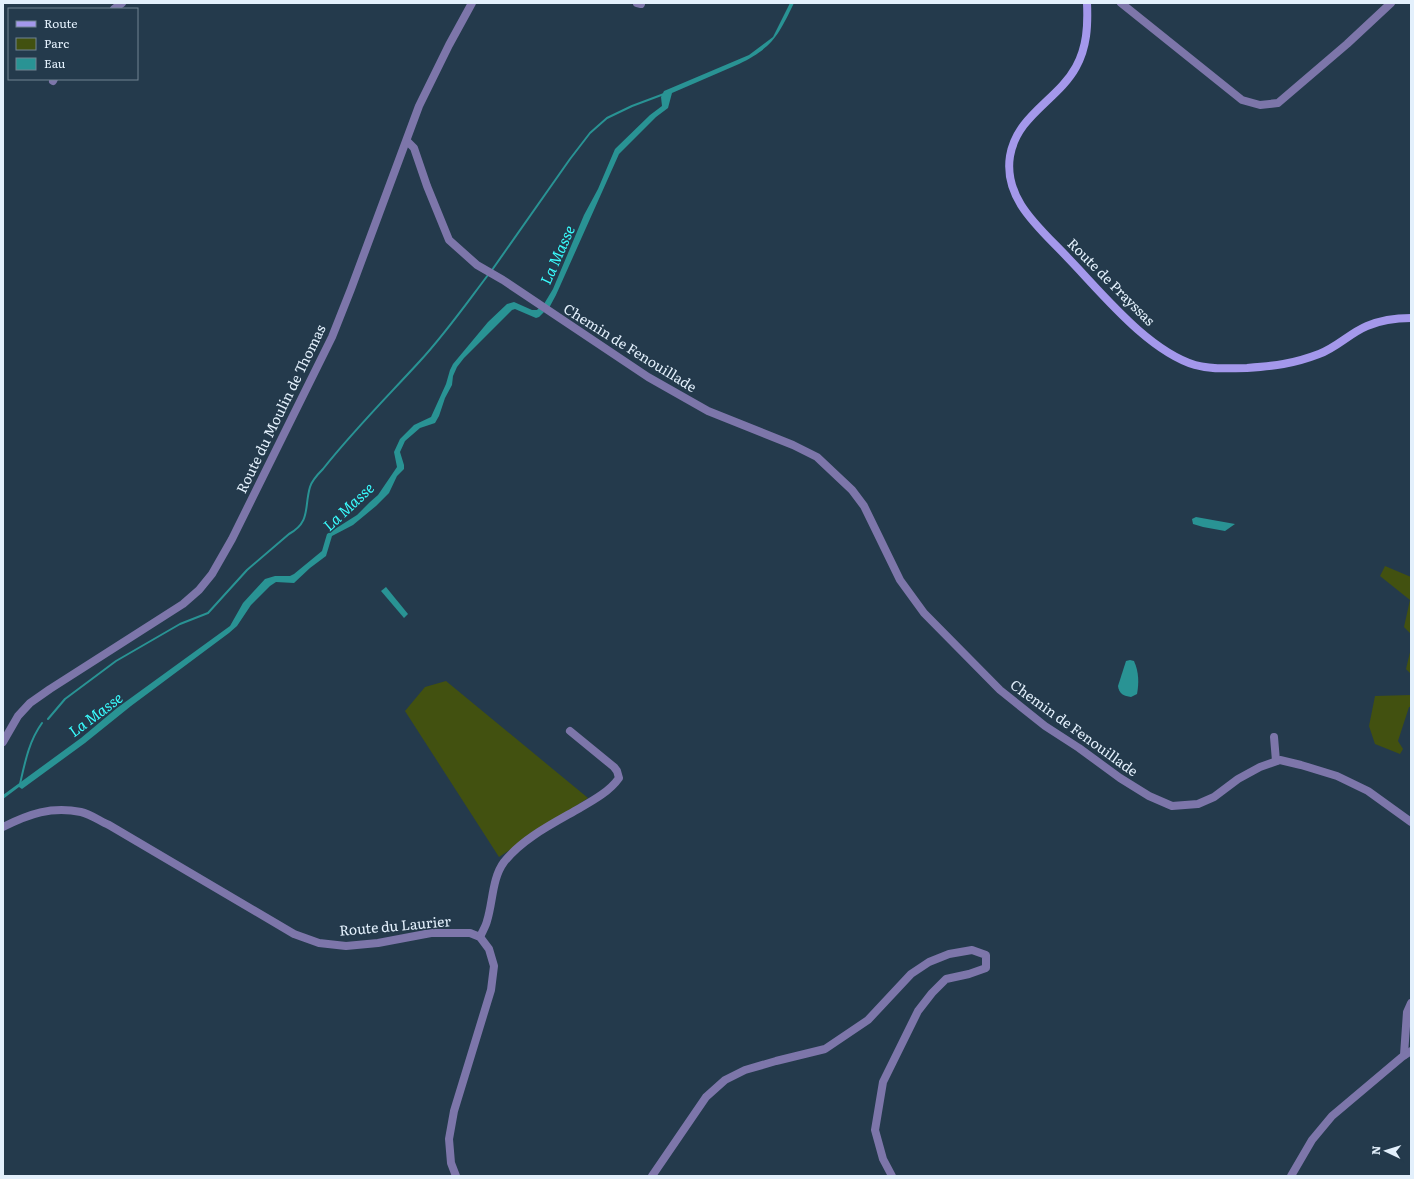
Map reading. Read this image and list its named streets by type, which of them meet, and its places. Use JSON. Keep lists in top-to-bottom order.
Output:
{
  "streets": {
    "main road": ["Route de Prayssas"],
    "street": ["Chemin de Fenouillade", "Route du Moulin de Thomas", "Route du Laurier"]
  },
  "crossings": [
    ["Chemin de Fenouillade", "Route du Moulin de Thomas"]
  ],
  "water": ["La Masse"],
  "legend": ["Route", "Parc", "Eau"],
  "north": "left"
}
